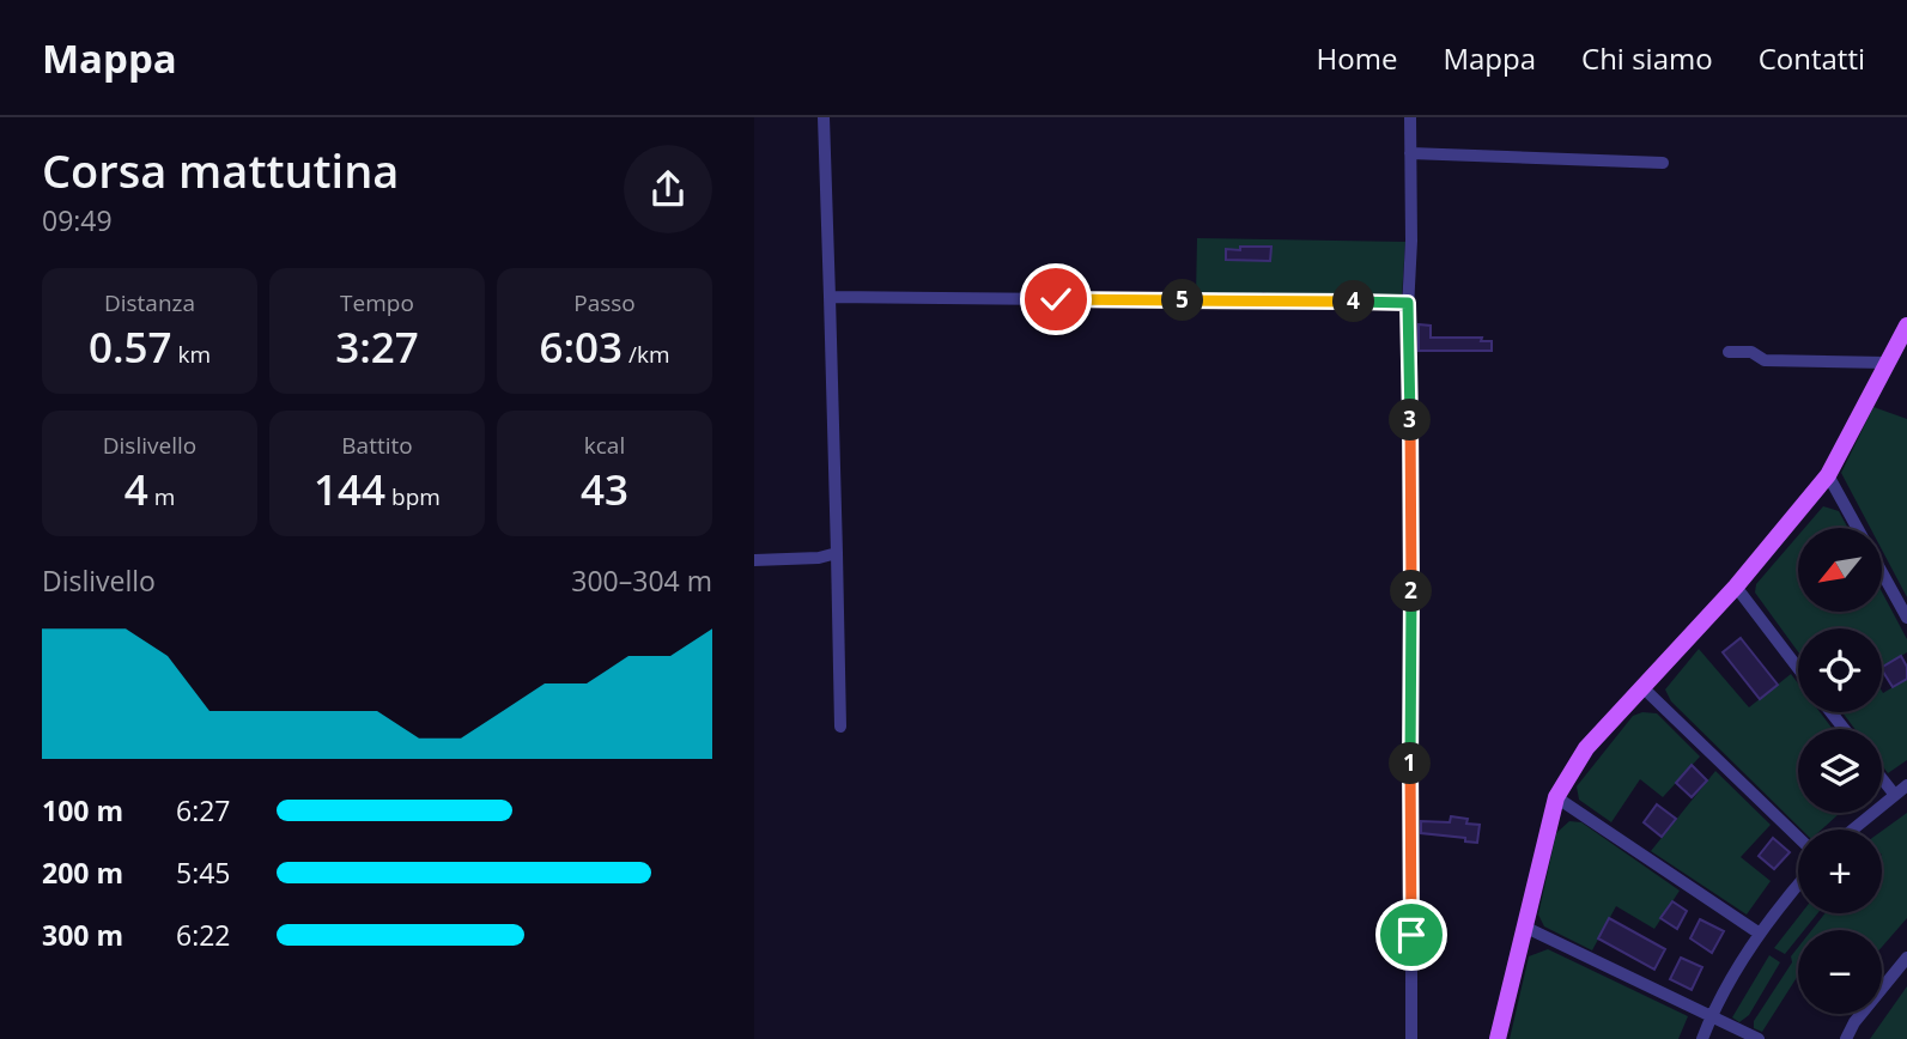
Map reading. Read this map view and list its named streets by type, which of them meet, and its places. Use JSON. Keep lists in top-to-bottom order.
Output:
{
  "north": "bottom left",
  "page": {
    "header": "Mappa",
    "nav": [
      "Home",
      "Mappa",
      "Chi siamo",
      "Contatti"
    ],
    "heading": ["Corsa mattutina", "09:49"],
    "stats": [
      ["Distanza", "0.57 km"],
      ["Tempo", "3:27"],
      ["Passo", "6:03 /km"],
      ["Dislivello", "4 m"],
      ["Battito", "144 bpm"],
      ["kcal", "43"]
    ],
    "pins": [
      "5",
      "4",
      "3",
      "2",
      "1"
    ],
    "map_buttons": ["+", "−"],
    "chart": ["Dislivello", "300–304 m"],
    "list": [
      {
        "name": "100 m",
        "note": "6:27"
      },
      {
        "name": "200 m",
        "note": "5:45"
      },
      {
        "name": "300 m",
        "note": "6:22"
      }
    ]
  }
}
